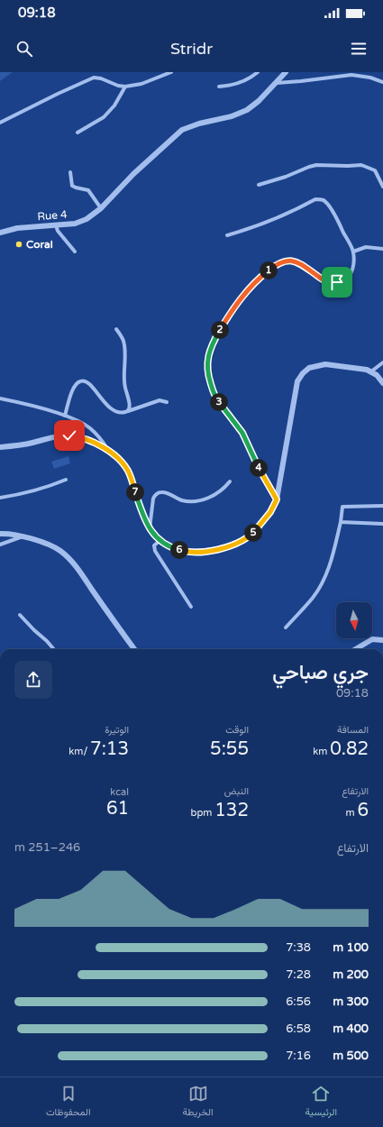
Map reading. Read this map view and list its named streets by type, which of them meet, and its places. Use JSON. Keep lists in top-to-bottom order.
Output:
{
  "streets": {
    "street": ["Rue 4"]
  },
  "places": ["Coral"],
  "north": "bottom",
  "page": {
    "status": "09:18",
    "header": "Stridr",
    "pins": [
      "1",
      "2",
      "3",
      "4",
      "7",
      "5",
      "6"
    ],
    "heading": ["جري صباحي", "09:18"],
    "stats": [
      ["المسافة", "0.82 km"],
      ["الوقت", "5:55"],
      ["الوتيرة", "7:13 /km"],
      ["الارتفاع", "6 m"],
      ["النبض", "132 bpm"],
      ["kcal", "61"]
    ],
    "chart": ["الارتفاع", "246–251 m"],
    "list": [
      {
        "name": "100 m",
        "note": "7:38"
      },
      {
        "name": "200 m",
        "note": "7:28"
      },
      {
        "name": "300 m",
        "note": "6:56"
      },
      {
        "name": "400 m",
        "note": "6:58"
      },
      {
        "name": "500 m",
        "note": "7:16"
      }
    ],
    "tabs": ["الرئيسية", "الخريطة", "المحفوظات"]
  }
}
